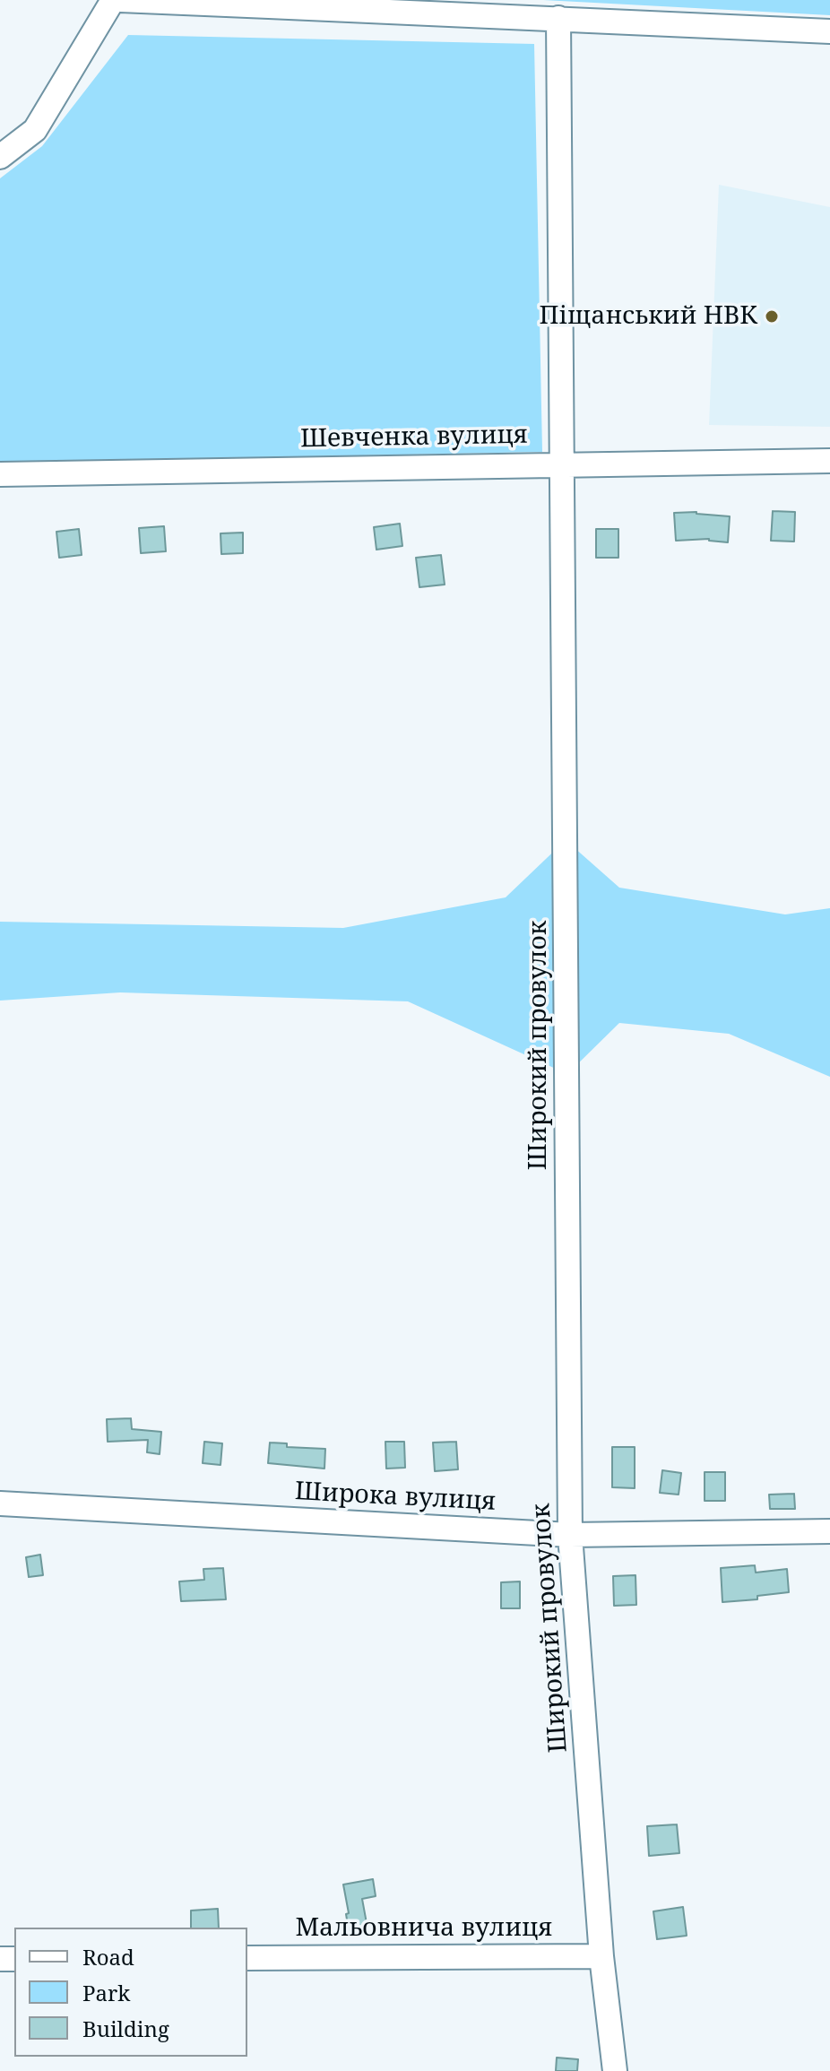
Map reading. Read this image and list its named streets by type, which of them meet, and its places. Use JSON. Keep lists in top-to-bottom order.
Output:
{
  "streets": {
    "street": [
      "Шевченка вулиця",
      "Широкий провулок",
      "Широка вулиця",
      "Мальовнича вулиця"
    ]
  },
  "crossings": [
    ["Шевченка вулиця", "Широкий провулок"],
    ["Широкий провулок", "Широка вулиця"],
    ["Широкий провулок", "Мальовнича вулиця"]
  ],
  "places": ["Піщанський НВК"],
  "legend": ["Road", "Park", "Building"]
}
